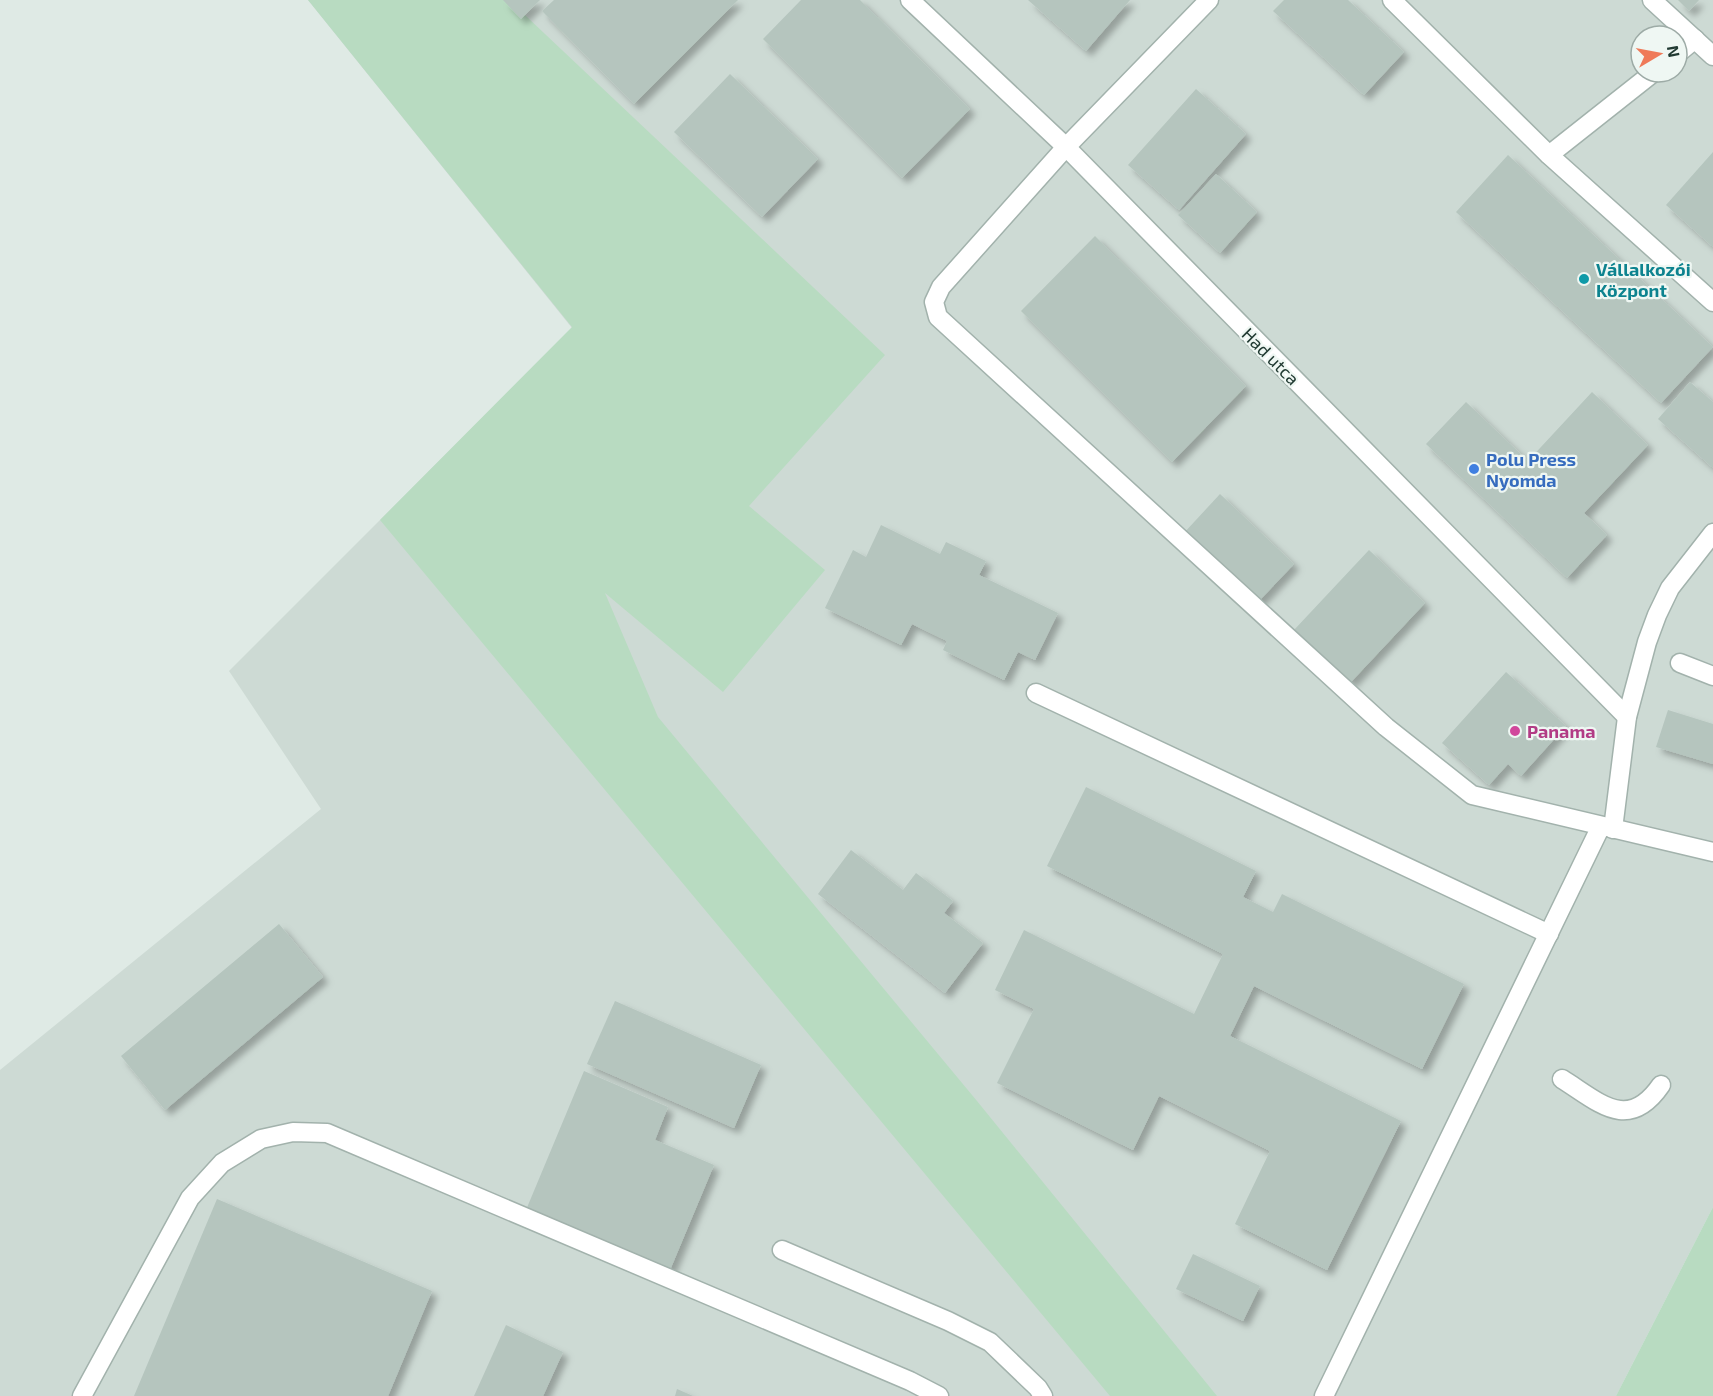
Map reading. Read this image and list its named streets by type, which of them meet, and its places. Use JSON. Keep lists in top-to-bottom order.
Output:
{
  "streets": {
    "street": ["Had utca"]
  },
  "places": ["Vállalkozói Központ", "Polu Press Nyomda", "Panama"],
  "north": "right"
}
